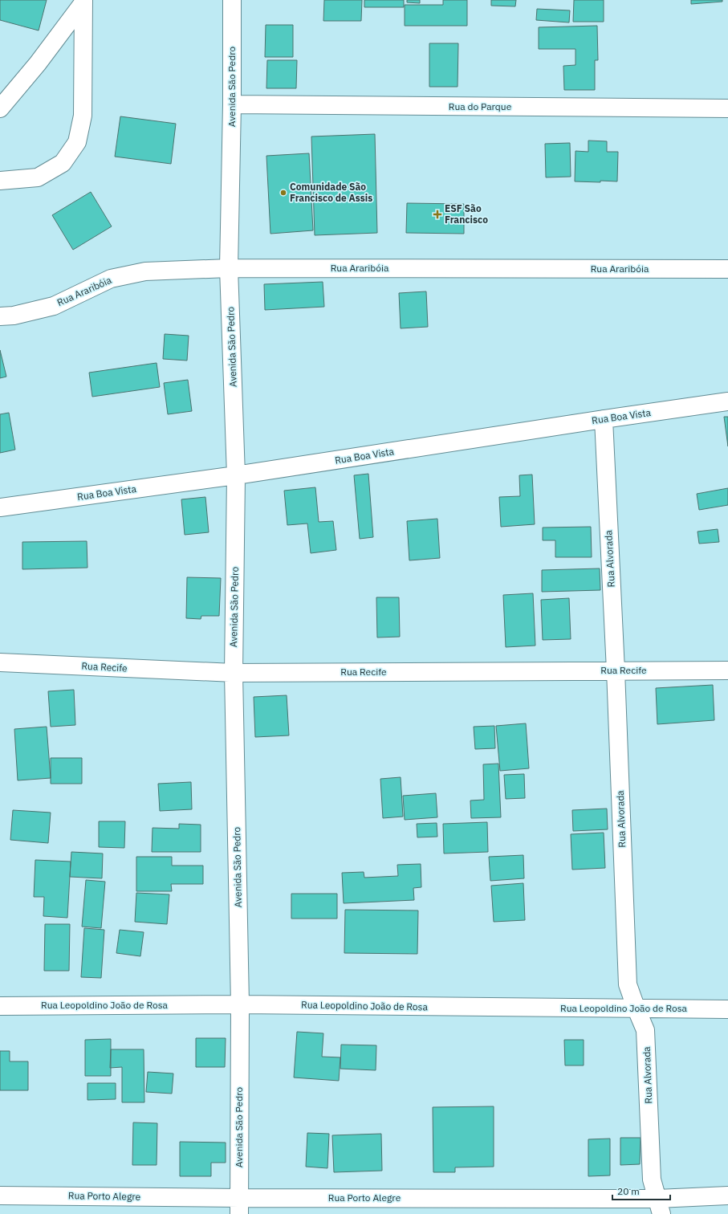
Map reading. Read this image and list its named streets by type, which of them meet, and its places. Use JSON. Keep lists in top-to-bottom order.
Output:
{
  "streets": {
    "street": [
      "Avenida São Pedro",
      "Rua do Parque",
      "Rua Araribóia",
      "Rua Boa Vista",
      "Rua Alvorada",
      "Rua Recife",
      "Rua Leopoldino João de Rosa",
      "Rua Porto Alegre"
    ]
  },
  "crossings": [
    ["Avenida São Pedro", "Rua do Parque"],
    ["Avenida São Pedro", "Rua Araribóia"],
    ["Avenida São Pedro", "Rua Boa Vista"],
    ["Avenida São Pedro", "Rua Recife"],
    ["Avenida São Pedro", "Rua Leopoldino João de Rosa"],
    ["Avenida São Pedro", "Rua Porto Alegre"],
    ["Rua Boa Vista", "Rua Alvorada"],
    ["Rua Alvorada", "Rua Recife"],
    ["Rua Alvorada", "Rua Leopoldino João de Rosa"],
    ["Rua Alvorada", "Rua Porto Alegre"]
  ],
  "places": {
    "other": ["Comunidade São Francisco de Assis"],
    "health": ["ESF São Francisco"]
  },
  "scale_bar": "20 m"
}
